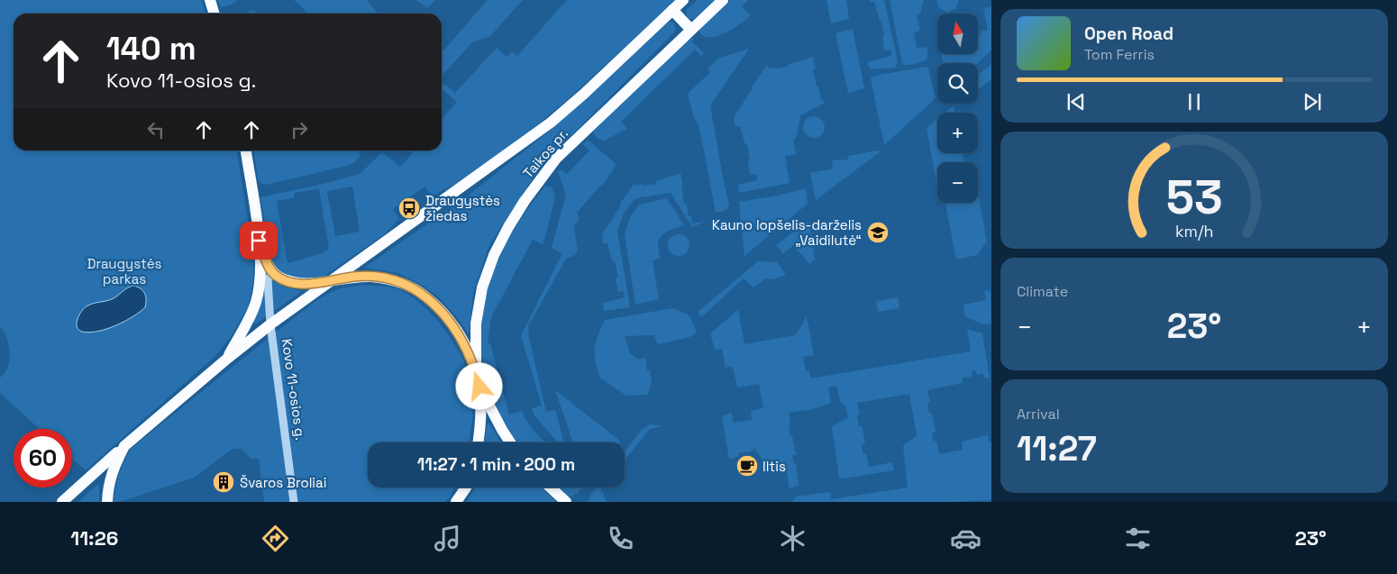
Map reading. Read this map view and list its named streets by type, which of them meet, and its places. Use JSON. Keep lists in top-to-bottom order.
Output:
{
  "streets": {
    "main road": ["Taikos pr.", "Kovo 11-osios g."]
  },
  "parks": ["Draugystės parkas"],
  "places": {
    "bus stop": ["Draugystės žiedas"],
    "school or university": ["Kauno lopšelis-darželis „Vaidilutė“"],
    "cafe": ["Iltis"],
    "building": ["Švaros Broliai"]
  },
  "north": "top",
  "page": {
    "map_buttons": ["+", "−"],
    "turn": ["140 m", "Kovo 11-osios g."],
    "song": ["Open Road", "Tom Ferris"],
    "tile": [
      "Climate",
      ["Arrival", "11:27"]
    ],
    "heat": ["−", "23°", "+"],
    "limit": "60",
    "trip": "11:27 · 1 min · 200 m",
    "tabs": ["11:26", "23°"],
    "gauge": ["53", "km/h"]
  }
}
